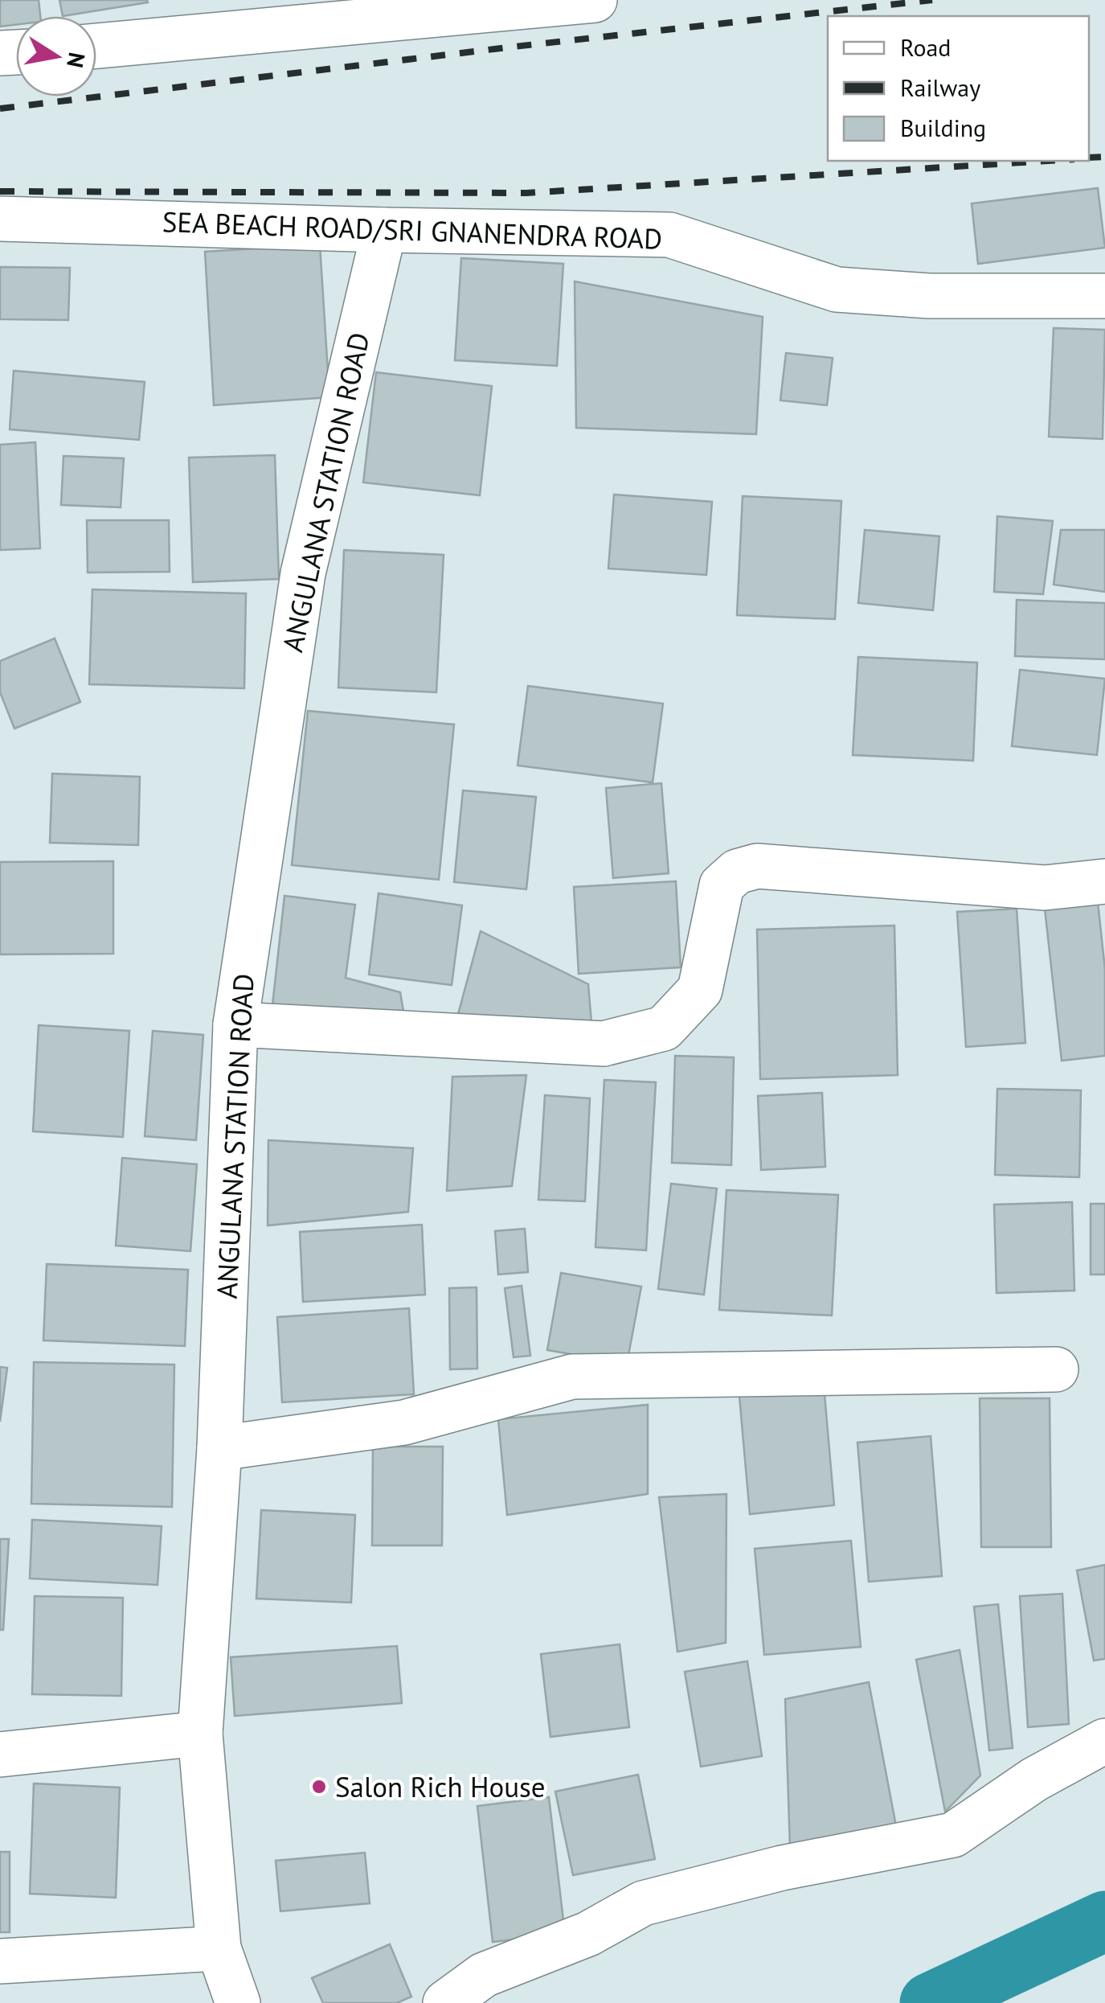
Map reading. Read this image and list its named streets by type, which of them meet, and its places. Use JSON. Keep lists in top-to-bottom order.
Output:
{
  "streets": {
    "street": ["SEA BEACH ROAD/SRI GNANENDRA ROAD", "ANGULANA STATION ROAD"]
  },
  "crossings": [
    ["SEA BEACH ROAD/SRI GNANENDRA ROAD", "ANGULANA STATION ROAD"]
  ],
  "places": ["Salon Rich House"],
  "legend": ["Road", "Railway", "Building"],
  "north": "right"
}
